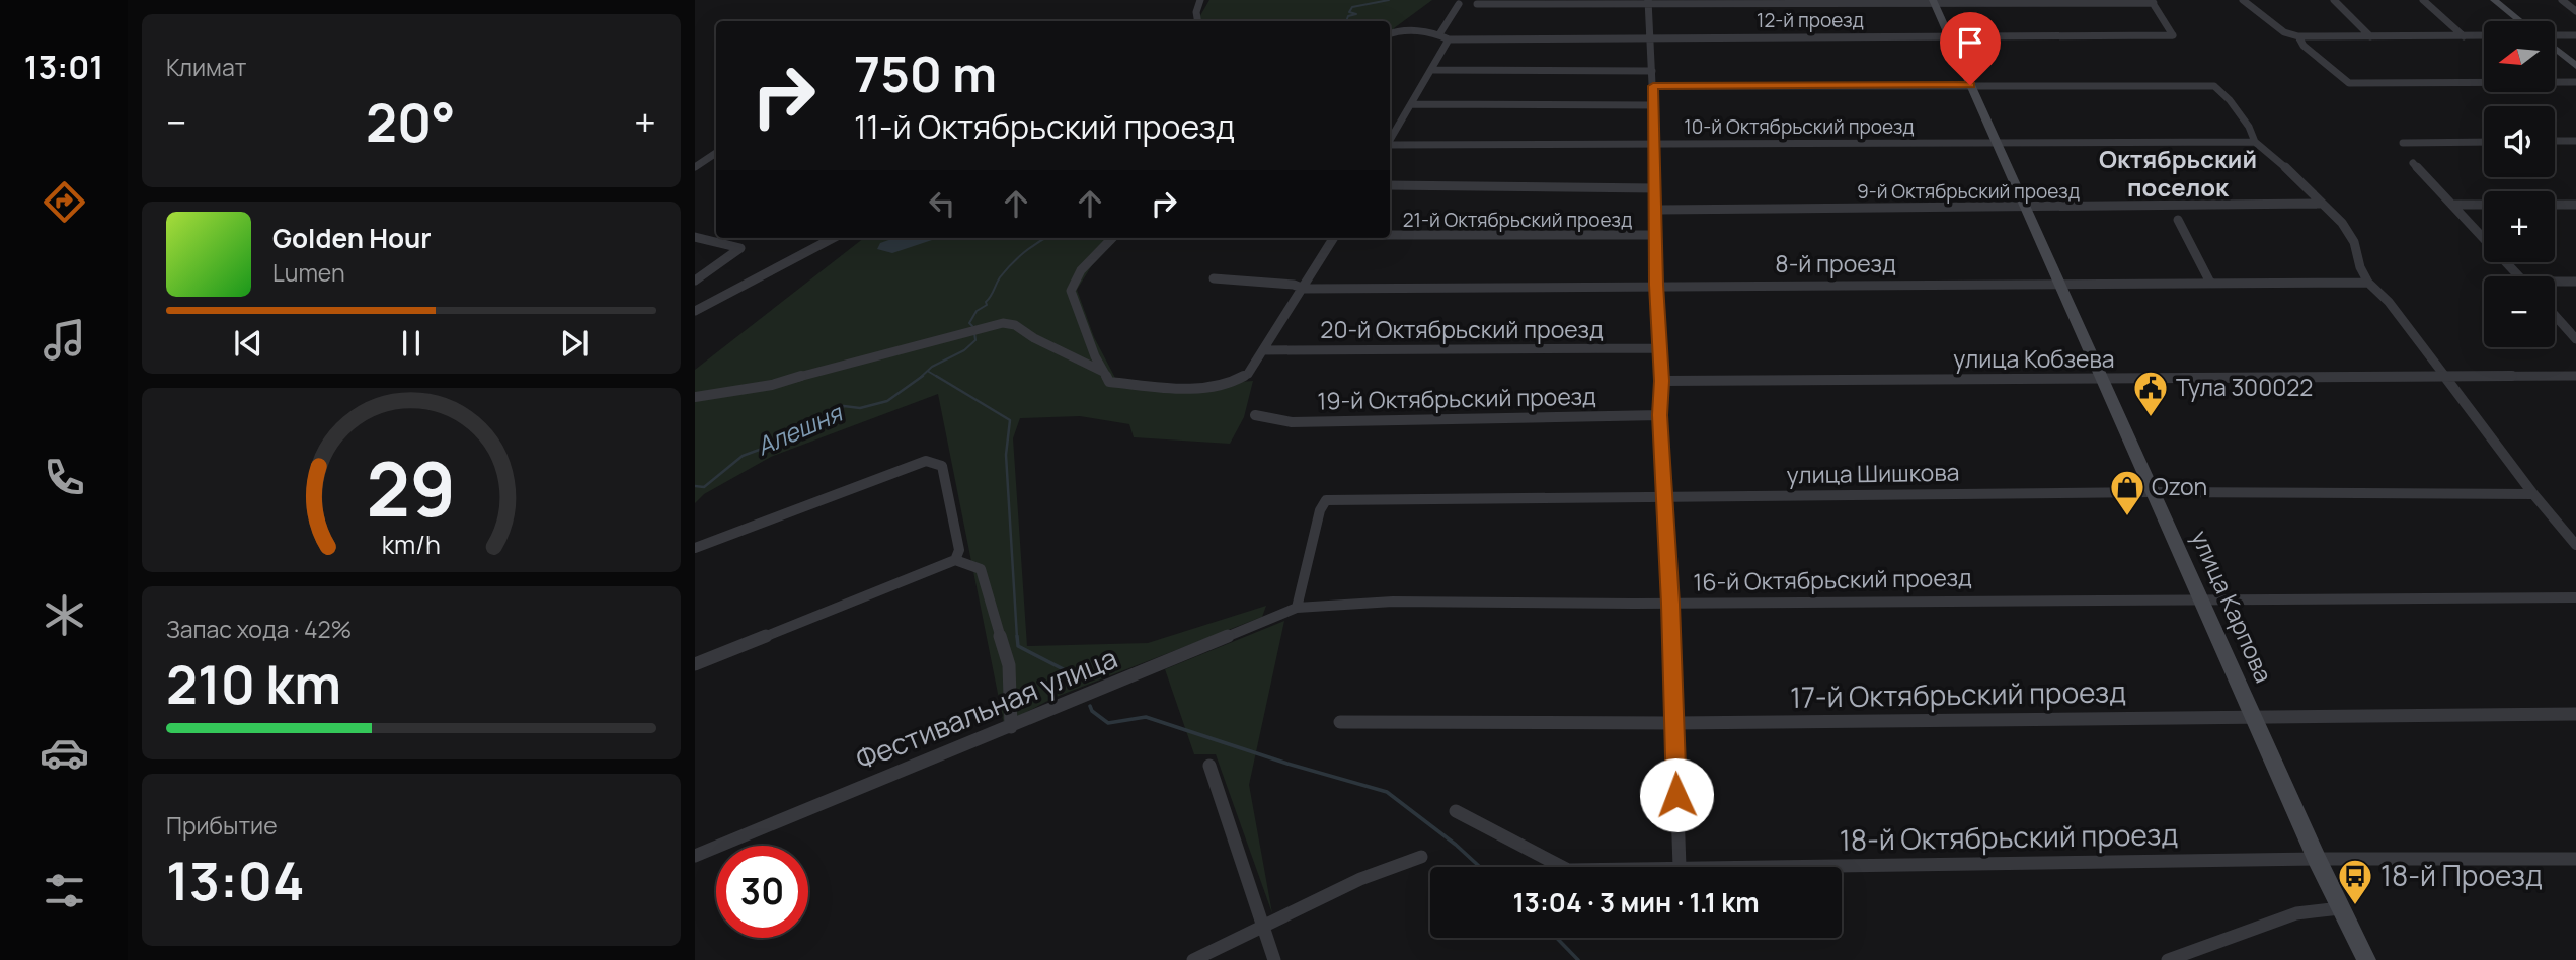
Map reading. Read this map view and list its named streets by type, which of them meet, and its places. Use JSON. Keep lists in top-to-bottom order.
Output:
{
  "streets": {
    "main road": ["улица Карпова"],
    "street": [
      "12-й проезд",
      "10-й Октябрьский проезд",
      "9-й Октябрьский проезд",
      "21-й Октябрьский проезд",
      "8-й проезд",
      "20-й Октябрьский проезд",
      "улица Кобзева",
      "19-й Октябрьский проезд",
      "улица Шишкова",
      "16-й Октябрьский проезд",
      "17-й Октябрьский проезд",
      "Фестивальная улица",
      "18-й Октябрьский проезд"
    ]
  },
  "crossings": [
    ["12-й проезд", "улица Карпова"],
    ["10-й Октябрьский проезд", "улица Карпова"],
    ["9-й Октябрьский проезд", "улица Карпова"],
    ["8-й проезд", "улица Карпова"],
    ["улица Кобзева", "улица Карпова"],
    ["улица Шишкова", "16-й Октябрьский проезд"],
    ["улица Шишкова", "улица Карпова"],
    ["улица Шишкова", "Фестивальная улица"],
    ["16-й Октябрьский проезд", "улица Карпова"],
    ["16-й Октябрьский проезд", "Фестивальная улица"],
    ["улица Карпова", "17-й Октябрьский проезд"],
    ["улица Карпова", "18-й Октябрьский проезд"]
  ],
  "districts": ["Октябрьский поселок"],
  "water": ["Алешня"],
  "places": {
    "public building": ["Тула 300022"],
    "shop": ["Ozon"],
    "bus stop": ["18-й Проезд"]
  },
  "north": "left",
  "page": {
    "tabs": "13:01",
    "tile": [
      "Климат",
      ["Запас хода · 42%", "210 km"],
      ["Прибытие", "13:04"]
    ],
    "map_buttons": ["+", "−"],
    "turn": ["750 m", "11-й Октябрьский проезд"],
    "heat": ["−", "20°", "+"],
    "song": ["Golden Hour", "Lumen"],
    "limit": "30",
    "trip": "13:04 · 3 мин · 1.1 km",
    "gauge": ["29", "km/h"]
  }
}
